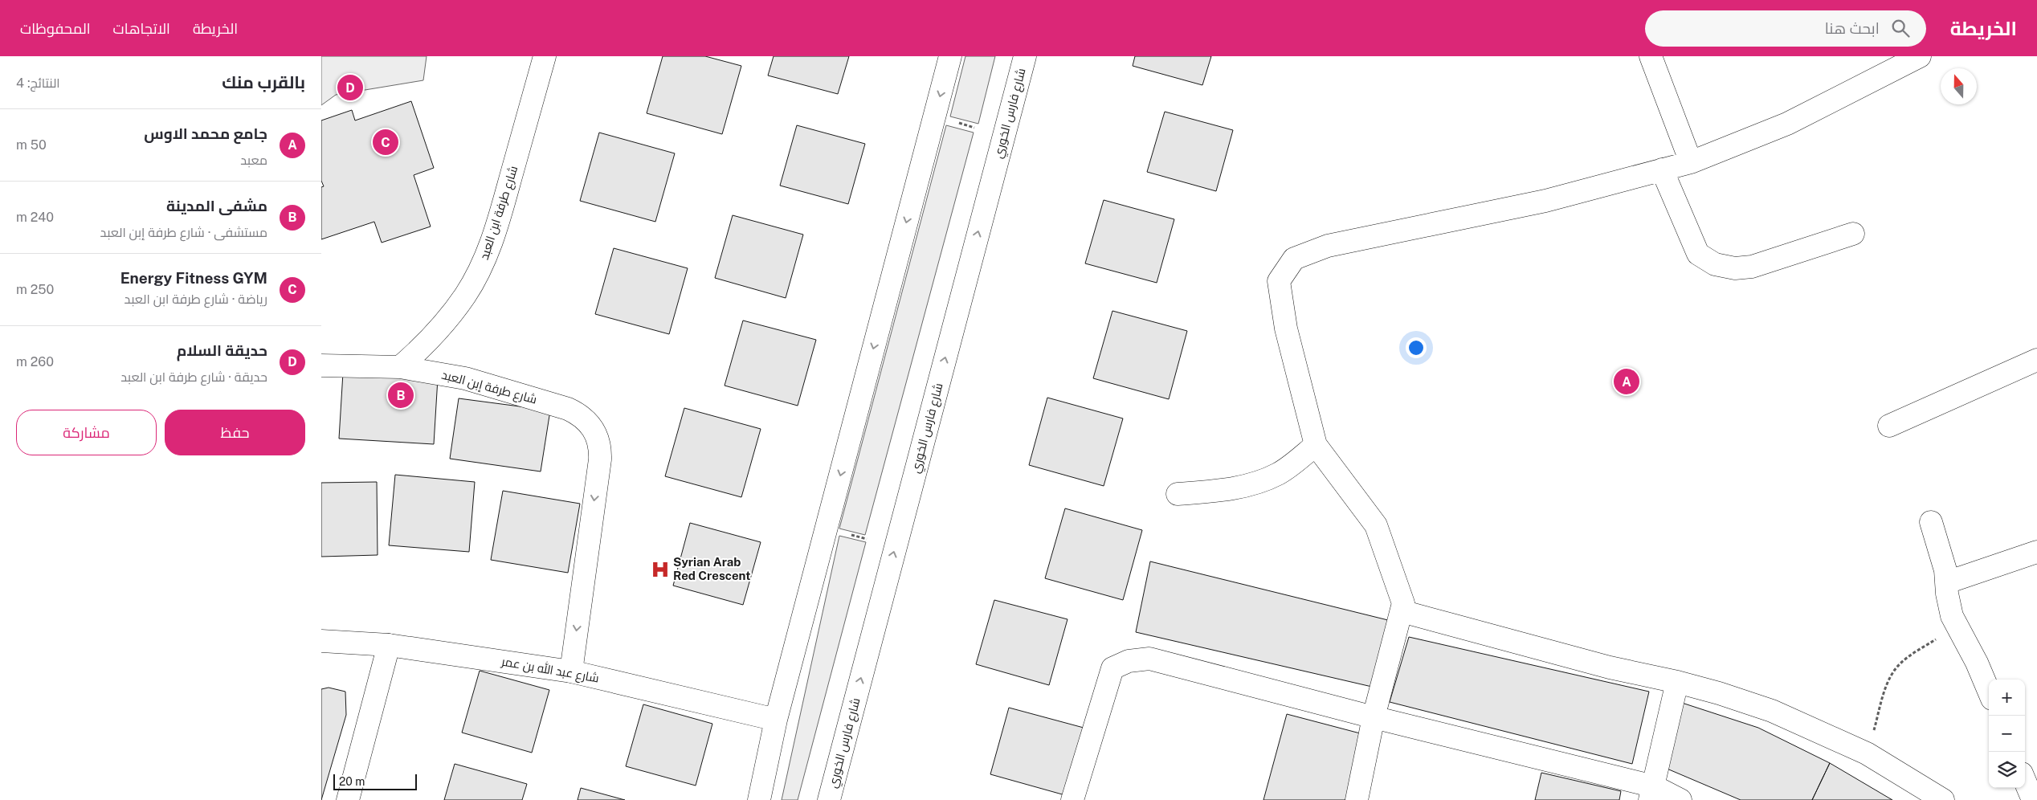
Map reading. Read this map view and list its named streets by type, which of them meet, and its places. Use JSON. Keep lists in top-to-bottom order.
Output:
{
  "streets": {
    "street": [
      "شارع فارس الخوري",
      "شارع طرفة ابن العبد",
      "شارع طرفة إبن العبد",
      "شارع عبد الله بن عمر"
    ]
  },
  "crossings": [
    ["شارع طرفة ابن العبد", "شارع طرفة إبن العبد"],
    ["شارع طرفة إبن العبد", "شارع عبد الله بن عمر"]
  ],
  "places": {
    "hospital": ["Syrian Arab Red Crescent"]
  },
  "scale_bar": "20 m",
  "north": "top",
  "page": {
    "header": "الخريطة",
    "search": "ابحث هنا",
    "nav": ["الخريطة", "الاتجاهات", "المحفوظات"],
    "heading": ["بالقرب منك", "النتائج: 4"],
    "pins": [
      "D",
      "C",
      "A",
      "B"
    ],
    "list": [
      {
        "mark": "A",
        "name": "جامع محمد الاوس",
        "note": "معبد",
        "value": "50 m"
      },
      {
        "mark": "B",
        "name": "مشفى المدينة",
        "note": "مستشفى · شارع طرفة إبن العبد",
        "value": "240 m"
      },
      {
        "mark": "C",
        "name": "Energy Fitness GYM",
        "note": "رياضة · شارع طرفة ابن العبد",
        "value": "250 m"
      },
      {
        "mark": "D",
        "name": "حديقة السلام",
        "note": "حديقة · شارع طرفة ابن العبد",
        "value": "260 m"
      }
    ],
    "buttons": ["حفظ", "مشاركة"],
    "map_buttons": ["+", "−"],
    "scale": "20 m"
  }
}
